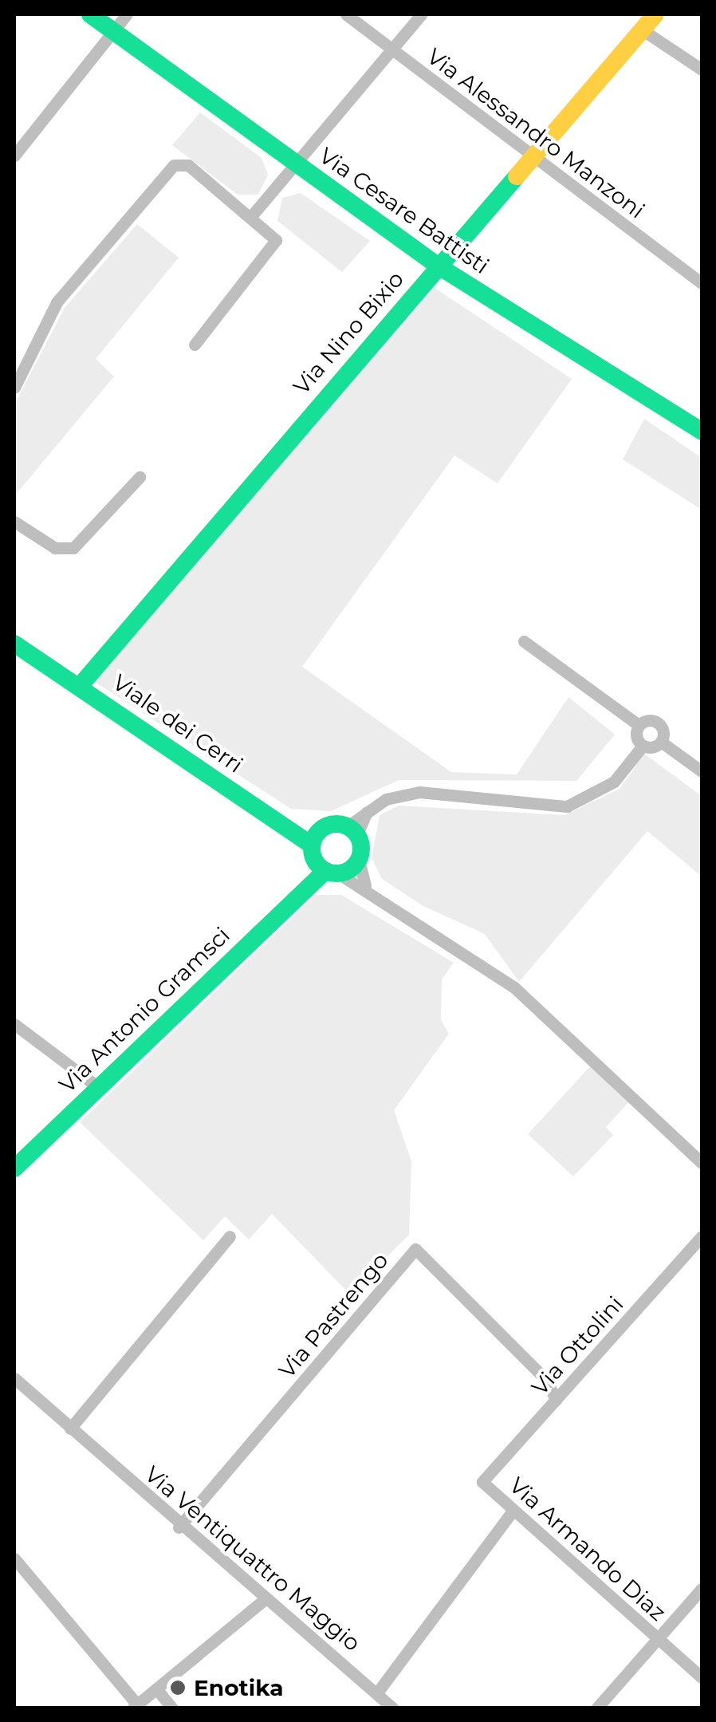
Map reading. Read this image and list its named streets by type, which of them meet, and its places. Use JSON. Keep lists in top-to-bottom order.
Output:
{
  "streets": {
    "street": [
      "Via Alessandro Manzoni",
      "Via Cesare Battisti",
      "Via Nino Bixio",
      "Viale dei Cerri",
      "Via Antonio Gramsci",
      "Via Pastrengo",
      "Via Ottolini",
      "Via Armando Diaz",
      "Via Ventiquattro Maggio"
    ]
  },
  "crossings": [
    ["Via Alessandro Manzoni", "Via Nino Bixio"],
    ["Via Cesare Battisti", "Via Nino Bixio"],
    ["Via Nino Bixio", "Viale dei Cerri"],
    ["Viale dei Cerri", "Via Antonio Gramsci"],
    ["Via Pastrengo", "Via Ottolini"],
    ["Via Pastrengo", "Via Ventiquattro Maggio"],
    ["Via Ottolini", "Via Armando Diaz"]
  ],
  "places": ["Enotika"]
}
